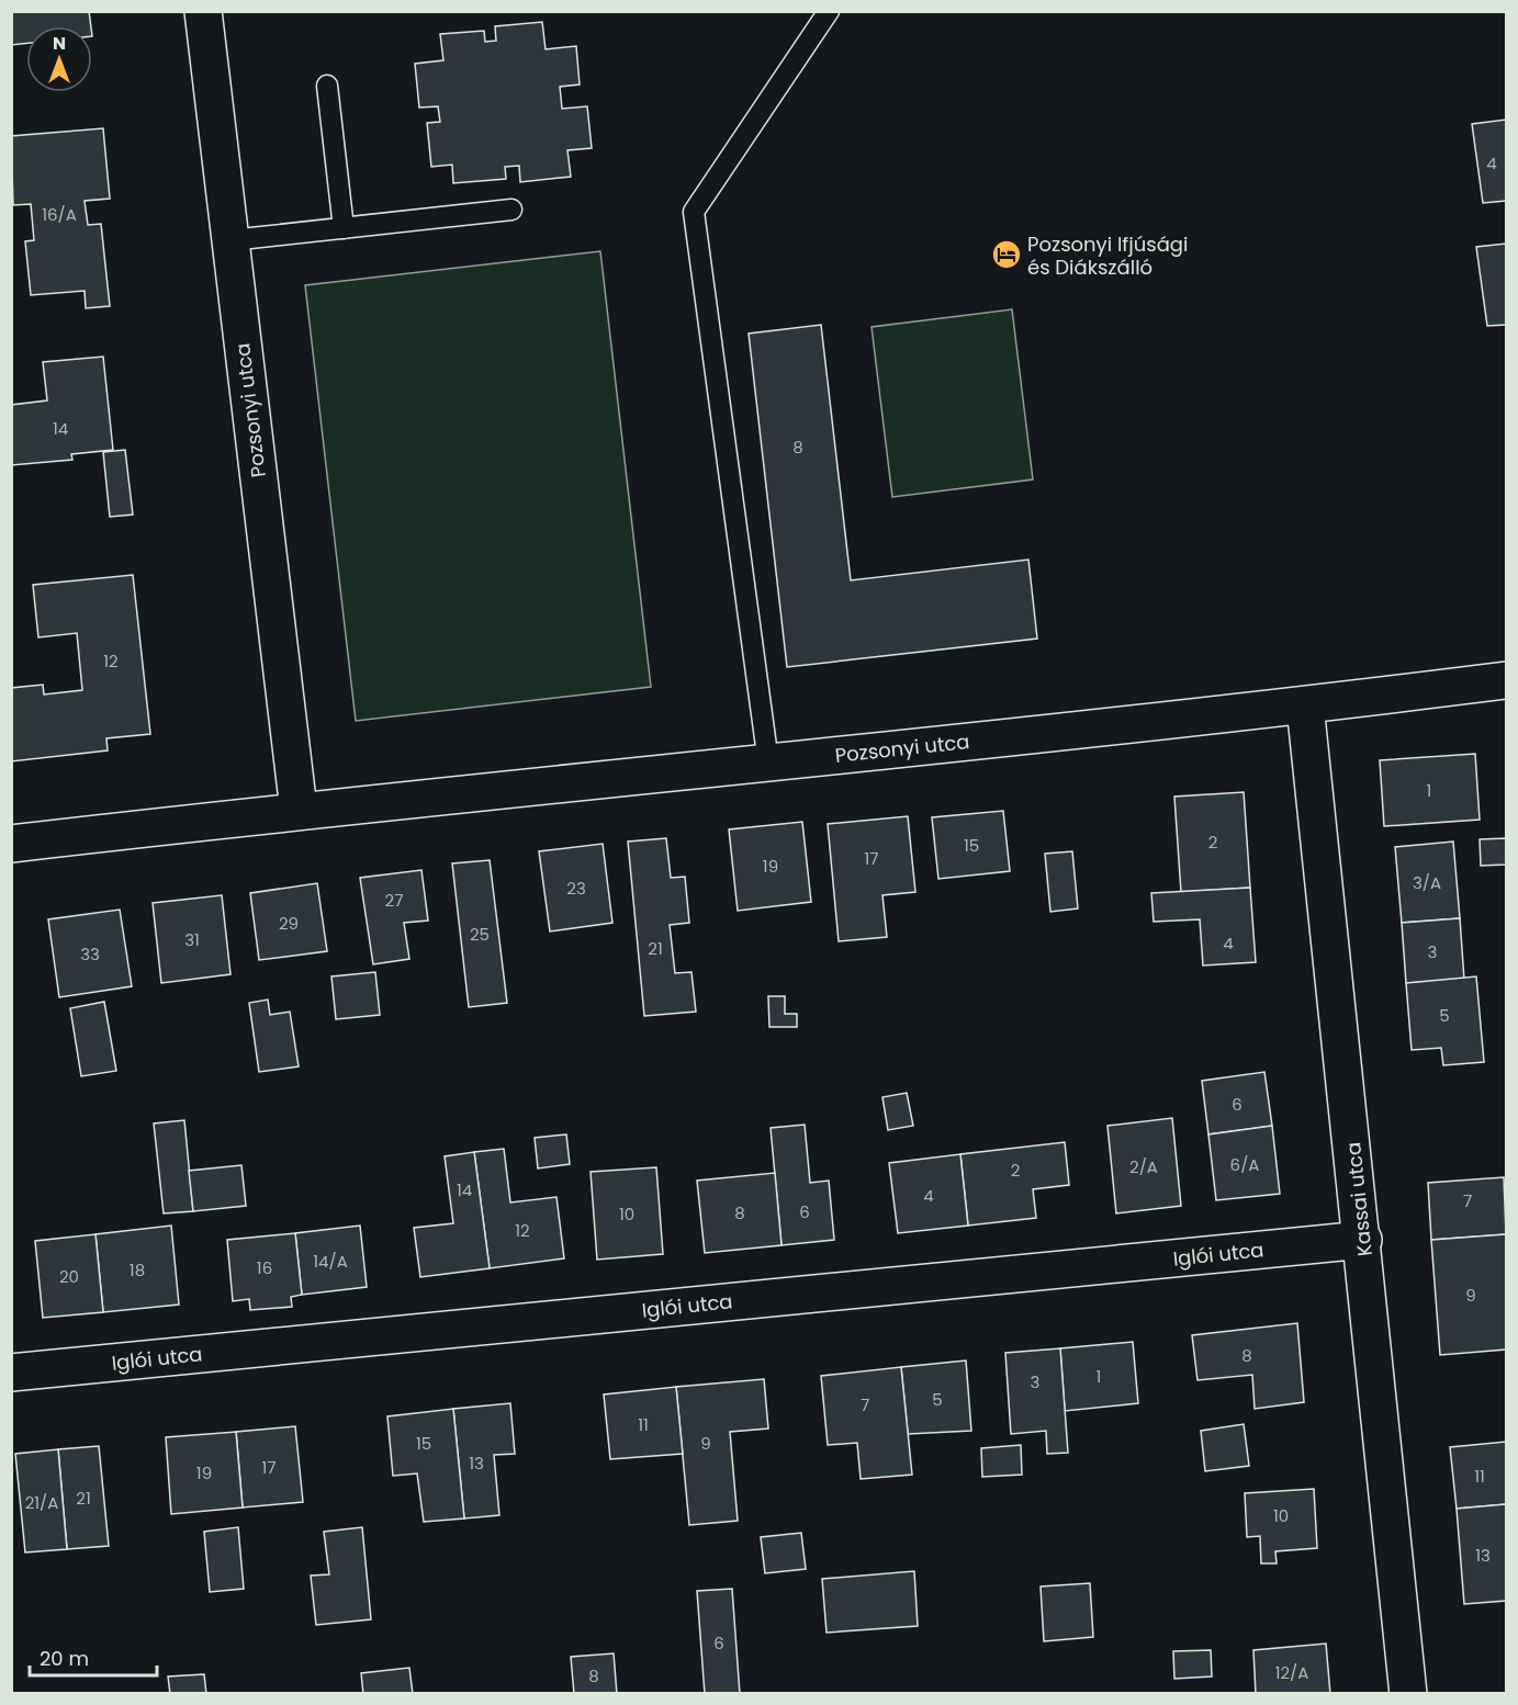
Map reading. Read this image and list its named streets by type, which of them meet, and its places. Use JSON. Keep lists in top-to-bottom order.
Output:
{
  "streets": {
    "street": ["Pozsonyi utca", "Kassai utca", "Iglói utca"]
  },
  "crossings": [
    ["Pozsonyi utca", "Kassai utca"],
    ["Kassai utca", "Iglói utca"]
  ],
  "places": {
    "hotel": ["Pozsonyi Ifjúsági és Diákszálló"]
  },
  "house_numbers": [
    "4",
    "16/A",
    "14",
    "8",
    "12",
    "1",
    "2",
    "15",
    "17",
    "19",
    "3/A",
    "23",
    "27",
    "29",
    "25",
    "31",
    "4",
    "21",
    "3",
    "33",
    "5",
    "6",
    "6/A",
    "2/A",
    "2",
    "14",
    "4",
    "7",
    "6",
    "8",
    "10",
    "12",
    "14/A",
    "16",
    "18",
    "20",
    "9",
    "8",
    "1",
    "3",
    "5",
    "7",
    "11",
    "15",
    "9",
    "13",
    "17",
    "19",
    "11",
    "21",
    "21/A",
    "10",
    "13",
    "6",
    "12/A",
    "8"
  ],
  "scale_bar": "20 m",
  "north": "top"
}
